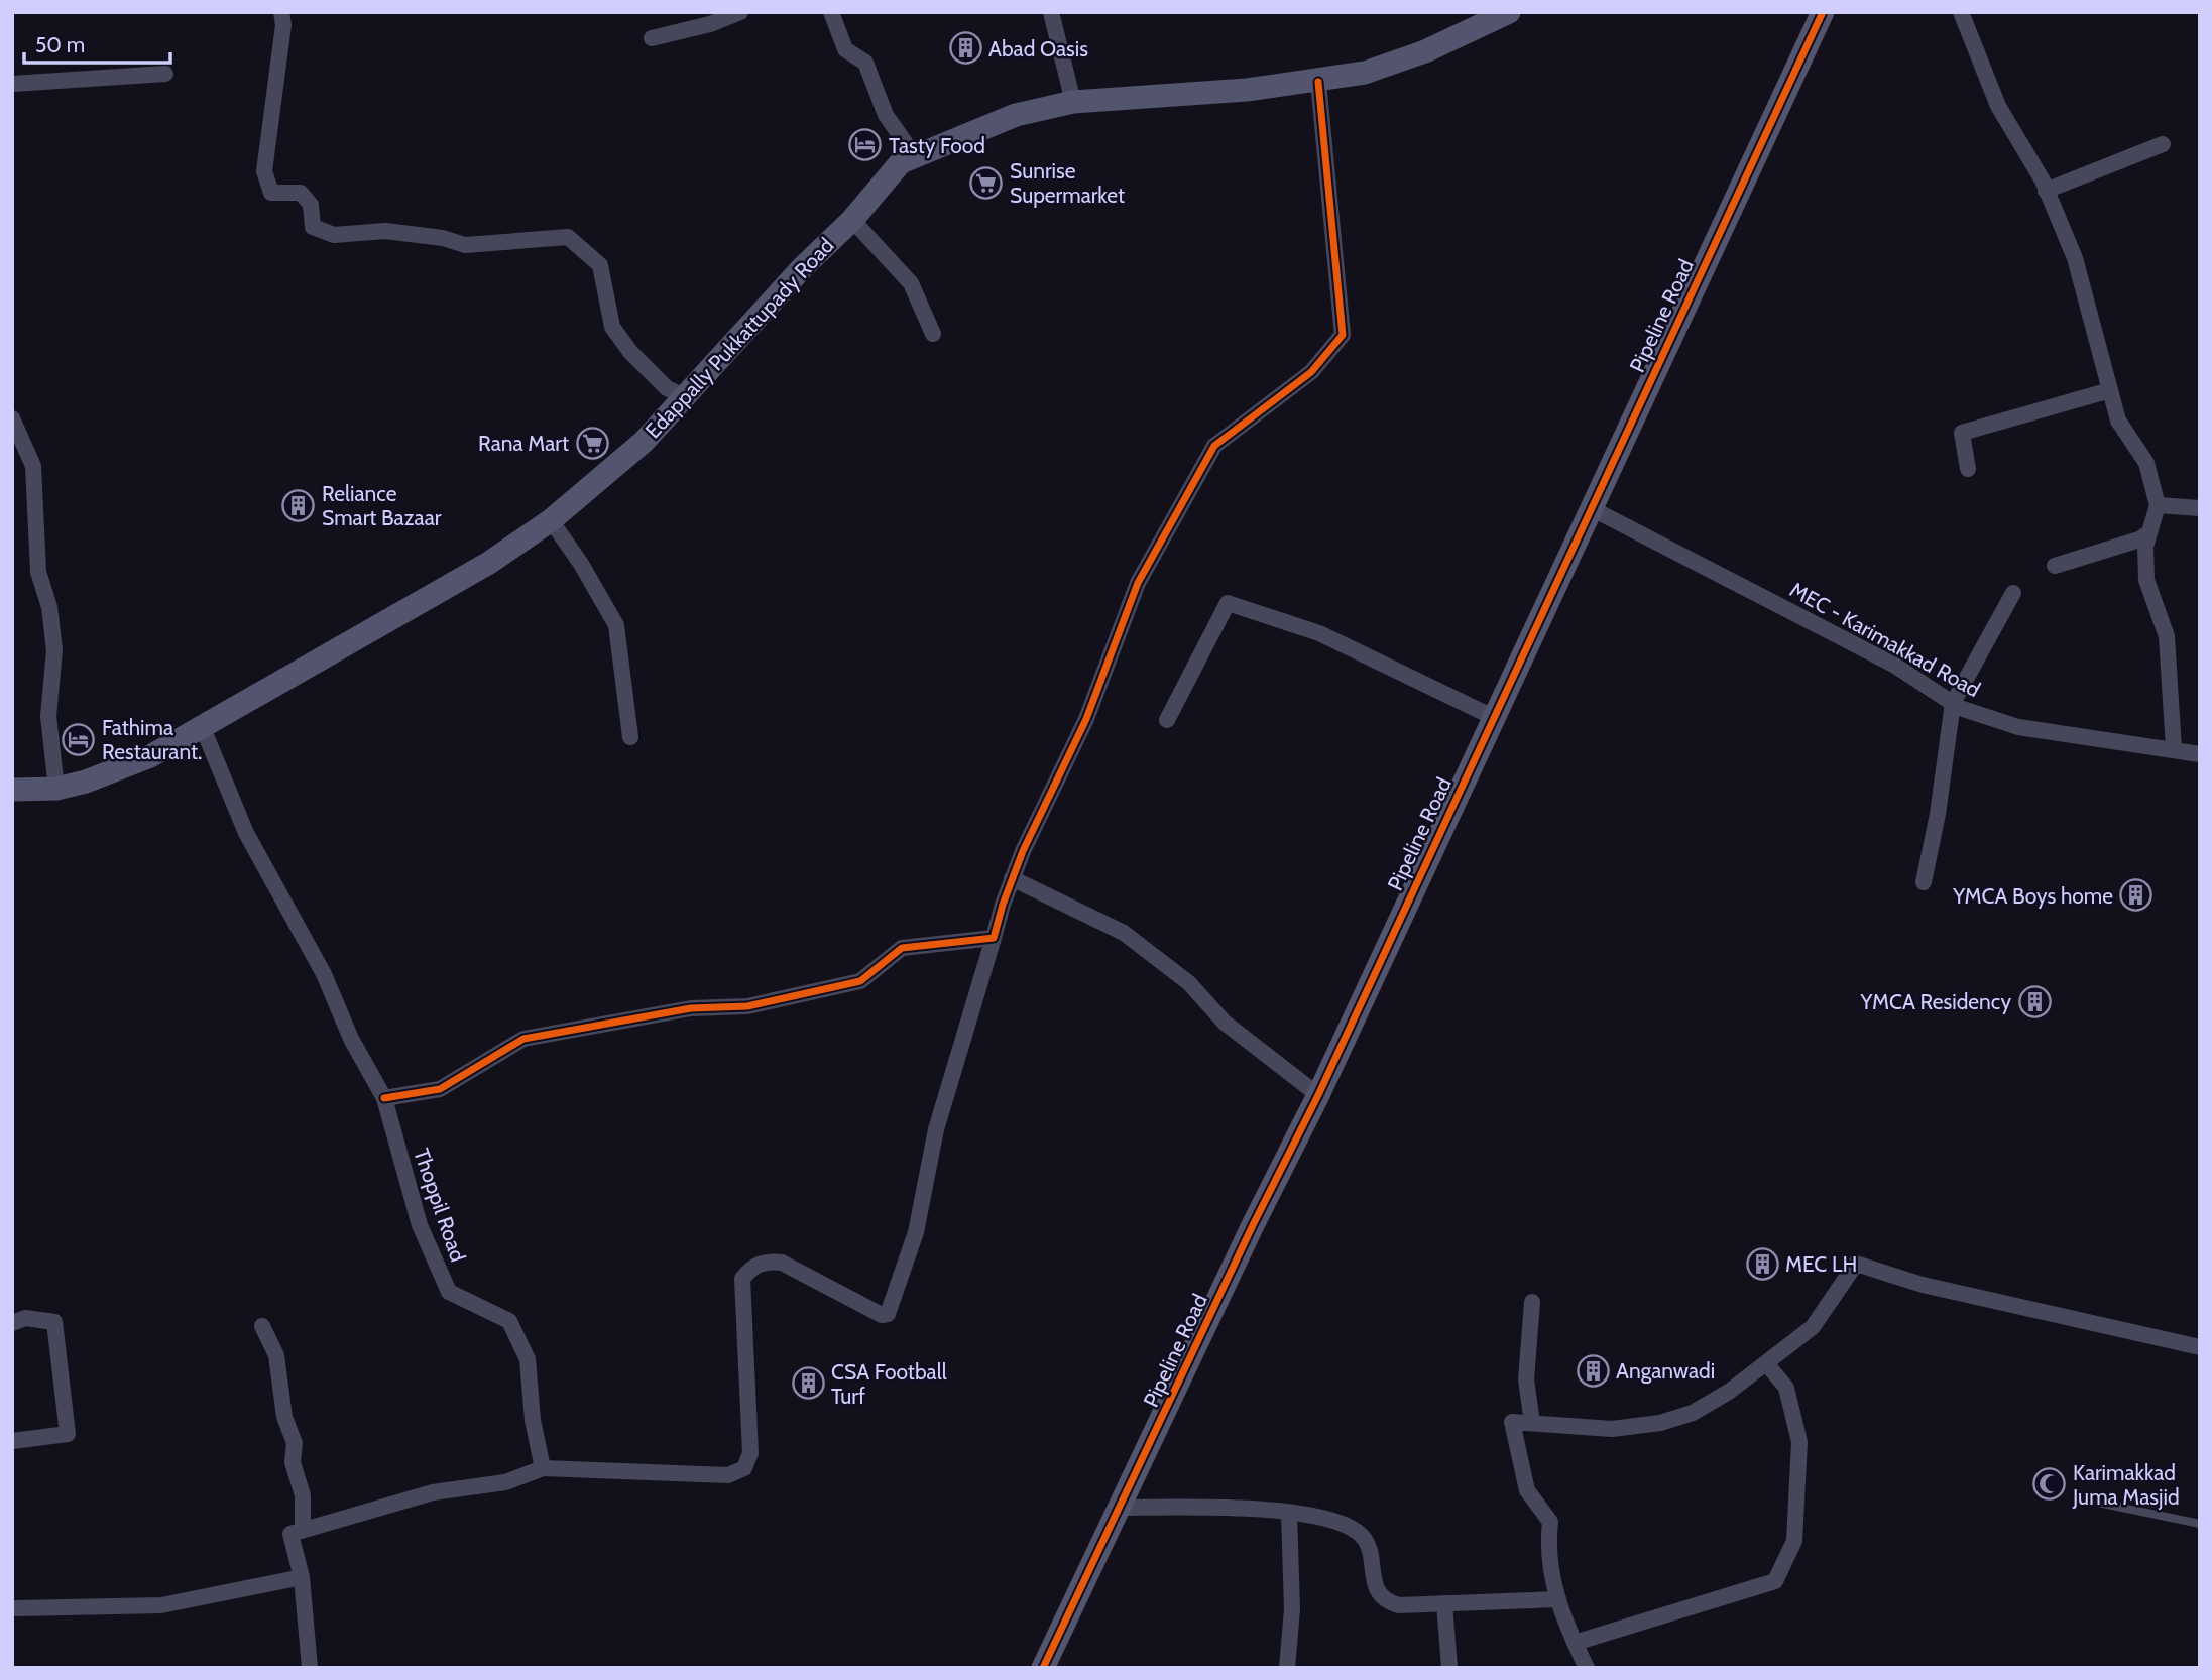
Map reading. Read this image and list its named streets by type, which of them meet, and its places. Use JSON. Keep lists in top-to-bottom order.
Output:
{
  "streets": {
    "street": [
      "Pipeline Road",
      "Edappally Pukkattupady Road",
      "MEC - Karimakkad Road",
      "Thoppil Road"
    ]
  },
  "crossings": [
    ["Pipeline Road", "MEC - Karimakkad Road"],
    ["Edappally Pukkattupady Road", "Thoppil Road"]
  ],
  "places": {
    "building": [
      "Abad Oasis",
      "Reliance Smart Bazaar",
      "YMCA Boys home",
      "YMCA Residency",
      "MEC LH",
      "Anganwadi",
      "CSA Football Turf"
    ],
    "hotel": ["Tasty Food", "Fathima Restaurant."],
    "supermarket": ["Sunrise Supermarket", "Rana Mart"],
    "mosque": ["Karimakkad Juma Masjid"]
  },
  "scale_bar": "50 m"
}
